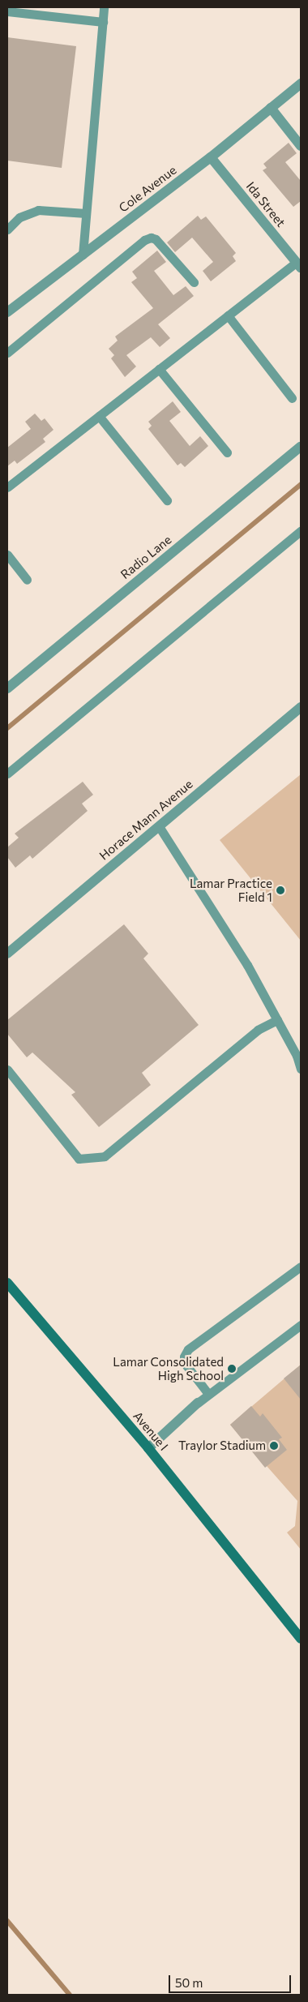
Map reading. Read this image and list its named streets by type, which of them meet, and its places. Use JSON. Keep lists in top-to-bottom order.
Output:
{
  "streets": {
    "main road": ["Avenue I"],
    "street": [
      "Cole Avenue",
      "Ida Street",
      "Radio Lane",
      "Horace Mann Avenue"
    ]
  },
  "crossings": [
    ["Cole Avenue", "Ida Street"]
  ],
  "places": ["Lamar Practice Field 1", "Lamar Consolidated High School", "Traylor Stadium"],
  "scale_bar": "50 m"
}
